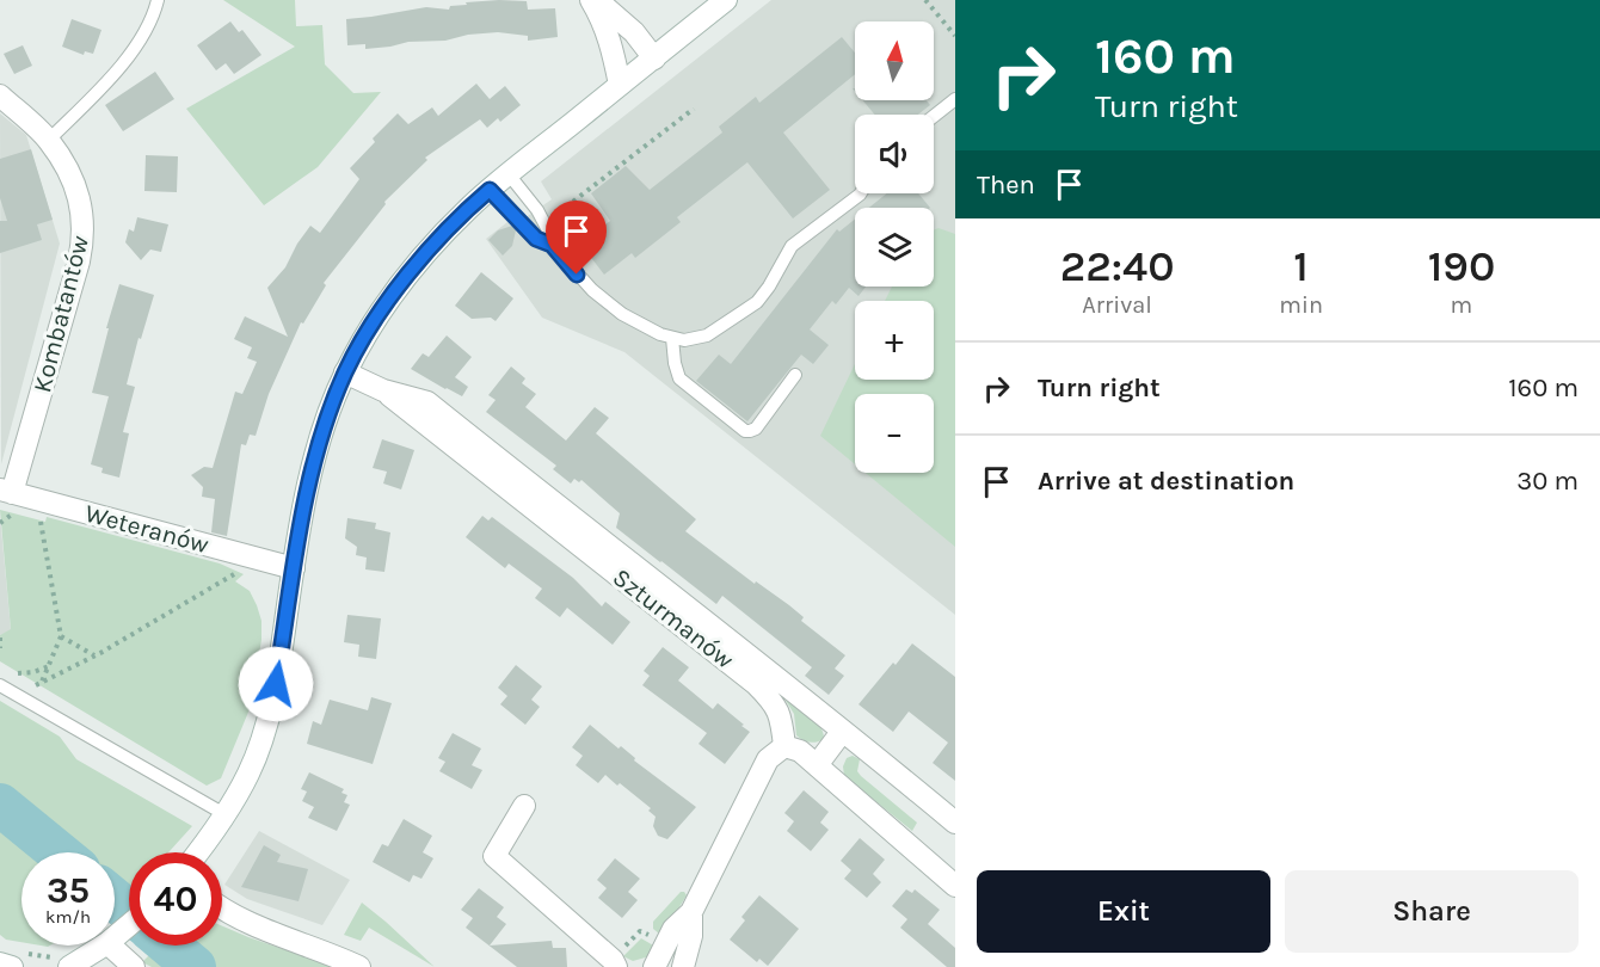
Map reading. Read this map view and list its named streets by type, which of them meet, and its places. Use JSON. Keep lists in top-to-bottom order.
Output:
{
  "streets": {
    "street": ["Kombatantów", "Weteranów", "Szturmanów"]
  },
  "crossings": [
    ["Kombatantów", "Weteranów"]
  ],
  "north": "top",
  "page": {
    "turn": ["160 m", "Turn right"],
    "map_buttons": ["+", "−"],
    "then": "Then",
    "eta": [
      "22:40",
      "Arrival",
      "1",
      "min",
      "190",
      "m"
    ],
    "list": [
      {
        "name": "Turn right",
        "value": "160 m"
      },
      {
        "name": "Arrive at destination",
        "value": "30 m"
      }
    ],
    "speed": "35 km/h",
    "limit": "40",
    "buttons": ["Exit", "Share"]
  }
}
